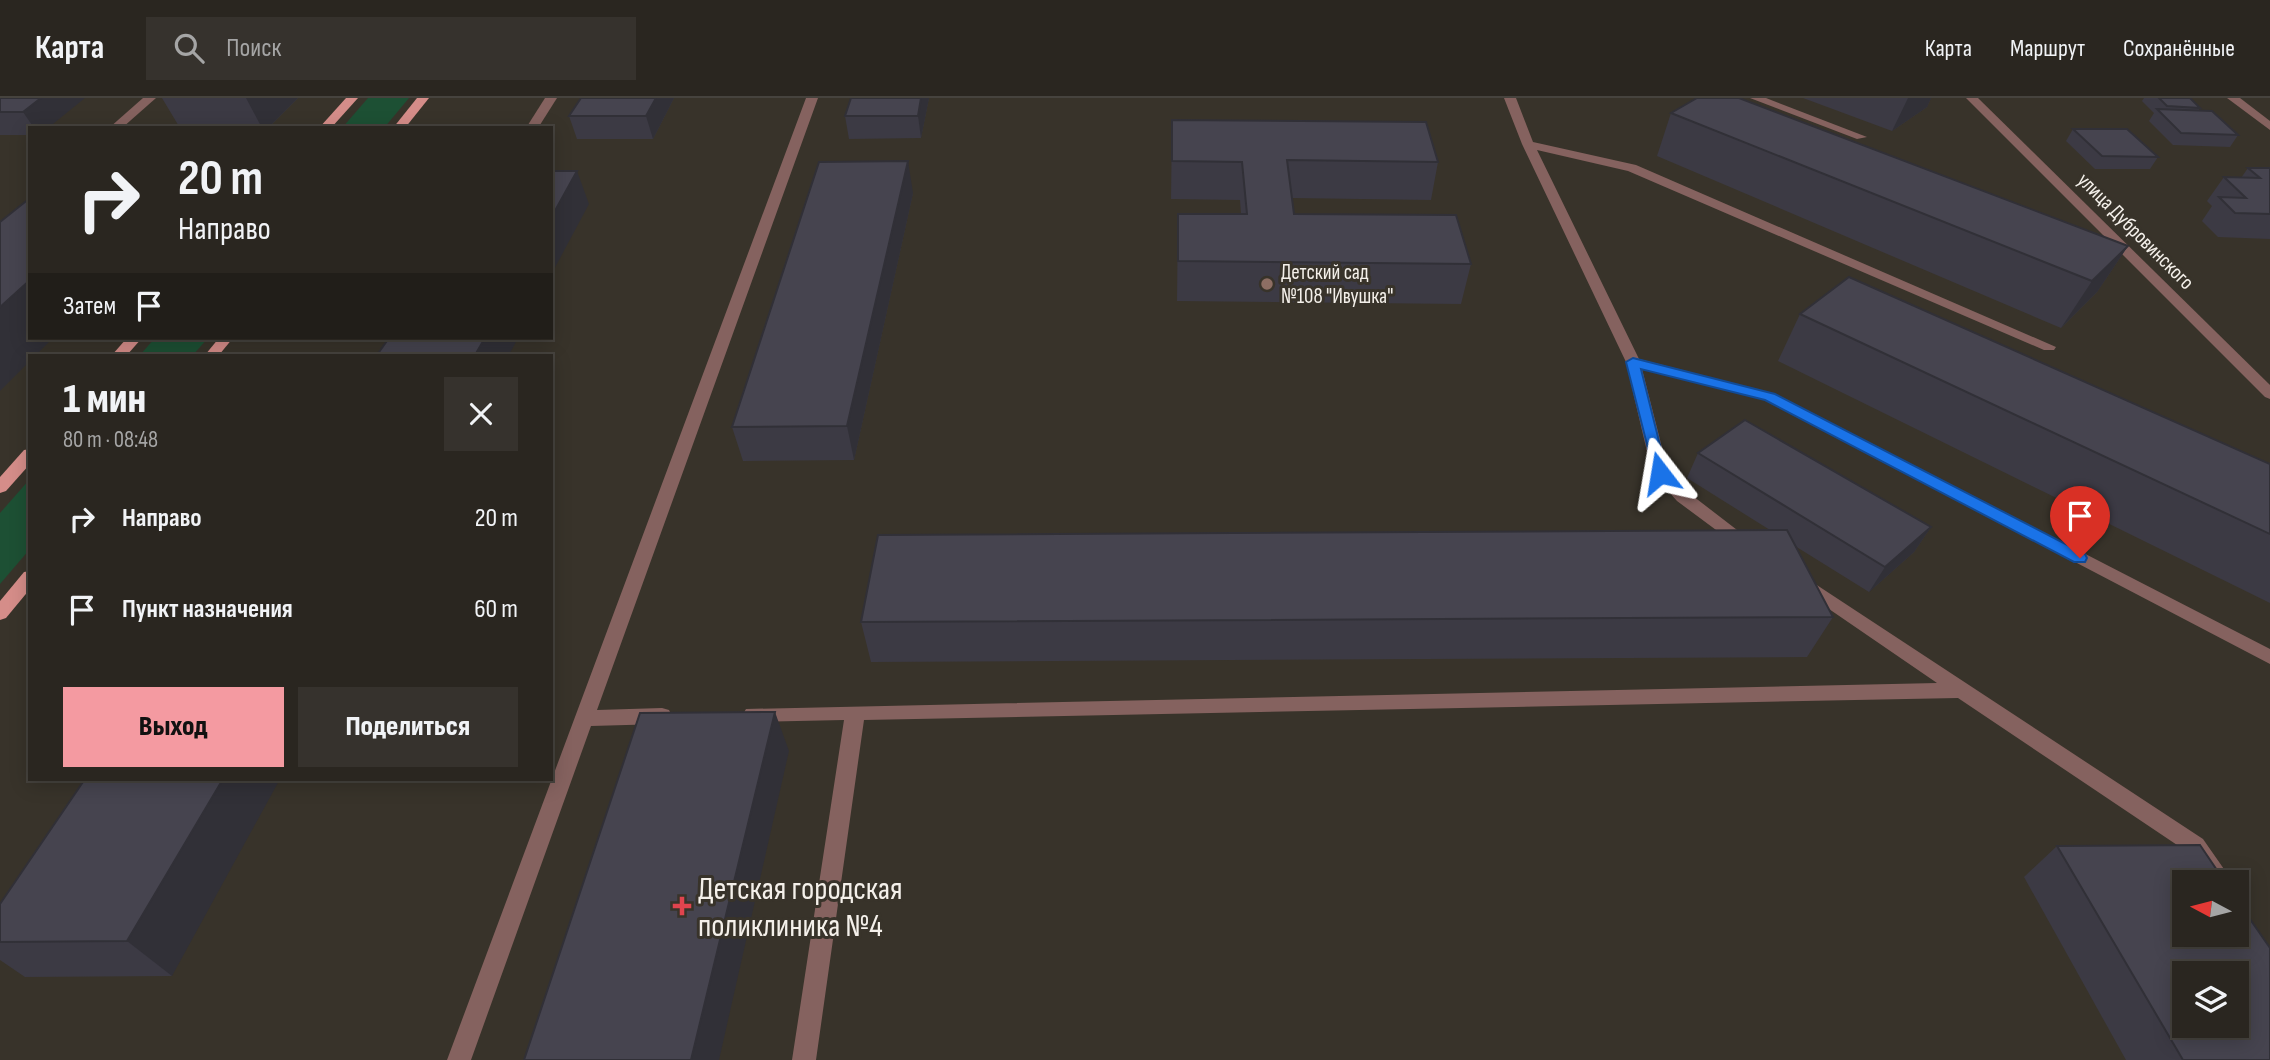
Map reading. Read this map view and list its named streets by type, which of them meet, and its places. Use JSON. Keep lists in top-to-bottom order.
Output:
{
  "streets": {
    "street": ["улица Дубровинского"]
  },
  "places": {
    "other": ["Детский сад №108 \"Ивушка\""],
    "health": ["Детская городская поликлиника №4"]
  },
  "north": "left",
  "page": {
    "header": "Карта",
    "search": "Поиск",
    "nav": ["Карта", "Маршрут", "Сохранённые"],
    "turn": ["20 m", "Направо"],
    "then": "Затем",
    "heading": ["1 мин", "80 m · 08:48"],
    "list": [
      {
        "name": "Направо",
        "value": "20 m"
      },
      {
        "name": "Пункт назначения",
        "value": "60 m"
      }
    ],
    "buttons": ["Выход", "Поделиться"]
  }
}
